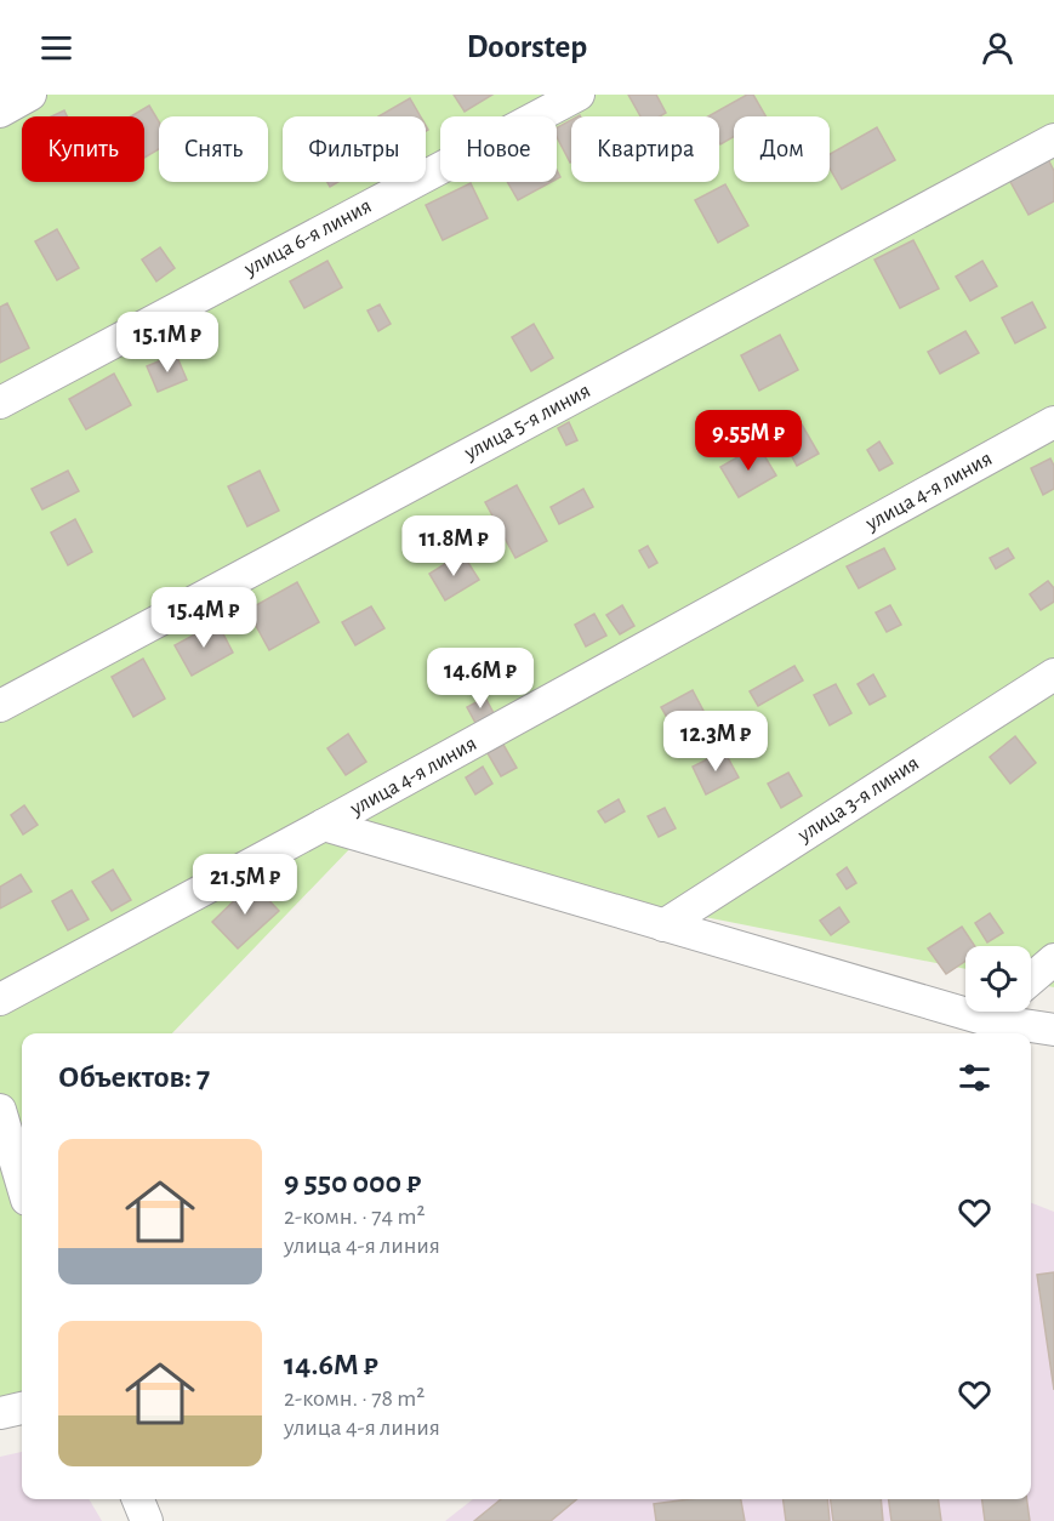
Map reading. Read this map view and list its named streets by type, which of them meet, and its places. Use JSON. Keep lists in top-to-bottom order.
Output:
{
  "streets": {
    "street": [
      "улица 6-я линия",
      "улица 5-я линия",
      "улица 4-я линия",
      "улица 3-я линия"
    ]
  },
  "page": {
    "header": "Doorstep",
    "chip": [
      "Купить",
      "Снять",
      "Фильтры",
      "Новое",
      "Квартира",
      "Дом"
    ],
    "price": [
      "15.1M ₽",
      "9.55M ₽",
      "11.8M ₽",
      "15.4M ₽",
      "14.6M ₽",
      "12.3M ₽",
      "21.5M ₽"
    ],
    "heading": "Объектов: 7",
    "list": [
      {
        "name": "9 550 000 ₽",
        "note": "2-комн. · 74 m² · улица 4-я линия"
      },
      {
        "name": "14.6M ₽",
        "note": "2-комн. · 78 m² · улица 4-я линия"
      }
    ]
  }
}
